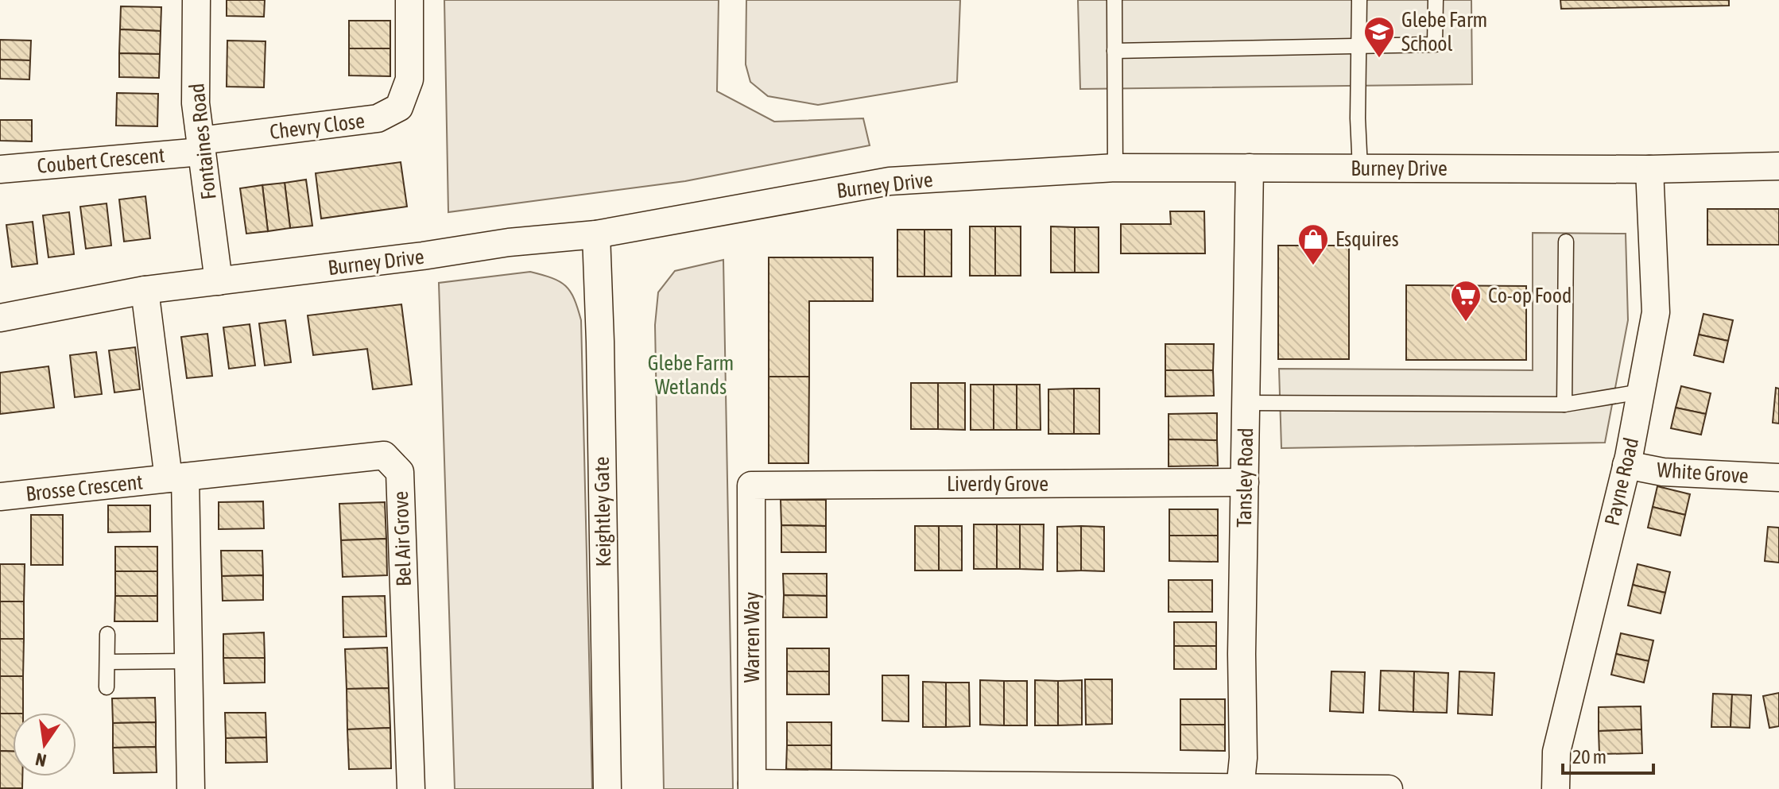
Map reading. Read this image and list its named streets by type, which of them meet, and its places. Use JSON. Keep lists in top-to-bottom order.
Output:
{
  "streets": {
    "street": [
      "Chevry Close",
      "Fontaines Road",
      "Coubert Crescent",
      "Burney Drive",
      "White Grove",
      "Tansley Road",
      "Payne Road",
      "Liverdy Grove",
      "Brosse Crescent",
      "Keightley Gate",
      "Bel Air Grove",
      "Warren Way"
    ]
  },
  "crossings": [
    ["Chevry Close", "Fontaines Road"],
    ["Chevry Close", "Coubert Crescent"],
    ["Fontaines Road", "Coubert Crescent"],
    ["Fontaines Road", "Burney Drive"],
    ["Burney Drive", "Tansley Road"],
    ["Burney Drive", "Payne Road"],
    ["Burney Drive", "Keightley Gate"],
    ["White Grove", "Payne Road"],
    ["Tansley Road", "Liverdy Grove"],
    ["Liverdy Grove", "Warren Way"],
    ["Brosse Crescent", "Bel Air Grove"]
  ],
  "parks": ["Glebe Farm Wetlands"],
  "places": {
    "school or university": ["Glebe Farm School"],
    "shop": ["Esquires"],
    "supermarket": ["Co-op Food"]
  },
  "scale_bar": "20 m",
  "north": "bottom"
}
